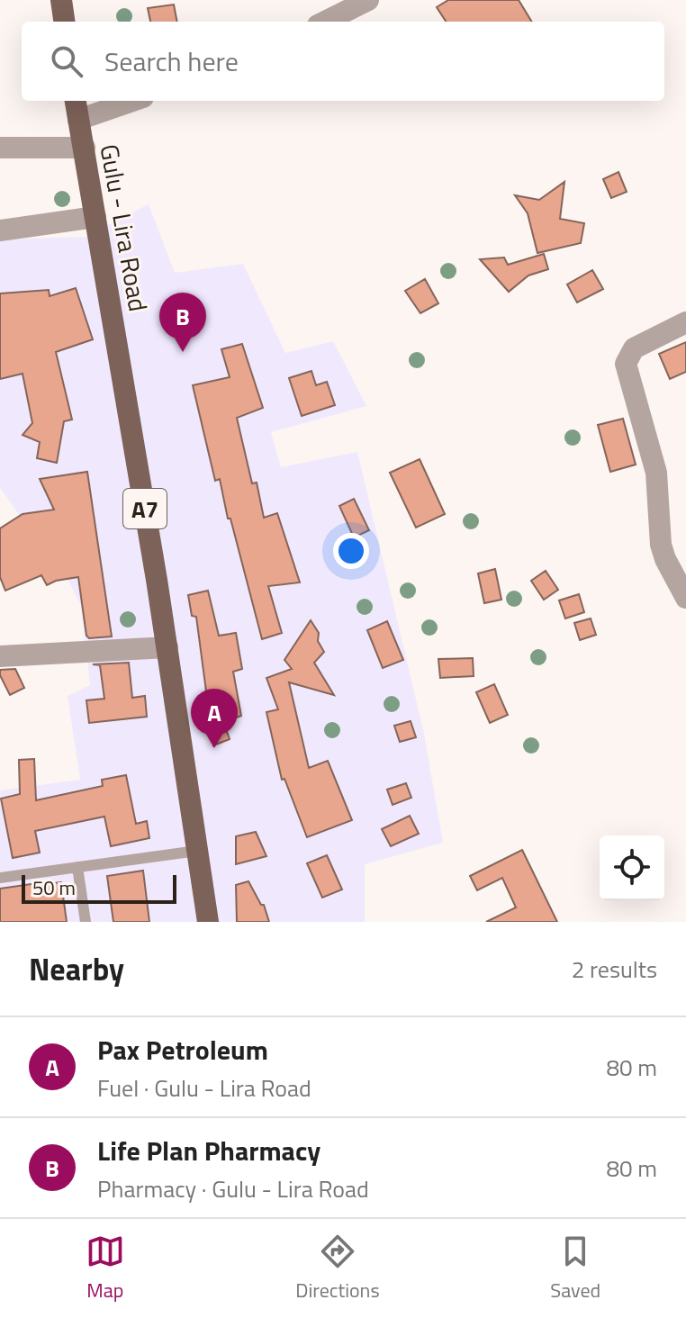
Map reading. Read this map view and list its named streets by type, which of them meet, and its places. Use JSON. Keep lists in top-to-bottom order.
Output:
{
  "streets": {
    "main road": ["Gulu - Lira Road", "A7"]
  },
  "scale_bar": "50 m",
  "page": {
    "search": "Search here",
    "pins": ["B", "A"],
    "scale": "50 m",
    "heading": ["Nearby", "2 results"],
    "list": [
      {
        "mark": "A",
        "name": "Pax Petroleum",
        "note": "Fuel · Gulu - Lira Road",
        "value": "80 m"
      },
      {
        "mark": "B",
        "name": "Life Plan Pharmacy",
        "note": "Pharmacy · Gulu - Lira Road",
        "value": "80 m"
      }
    ],
    "nav": ["Map", "Directions", "Saved"]
  }
}
